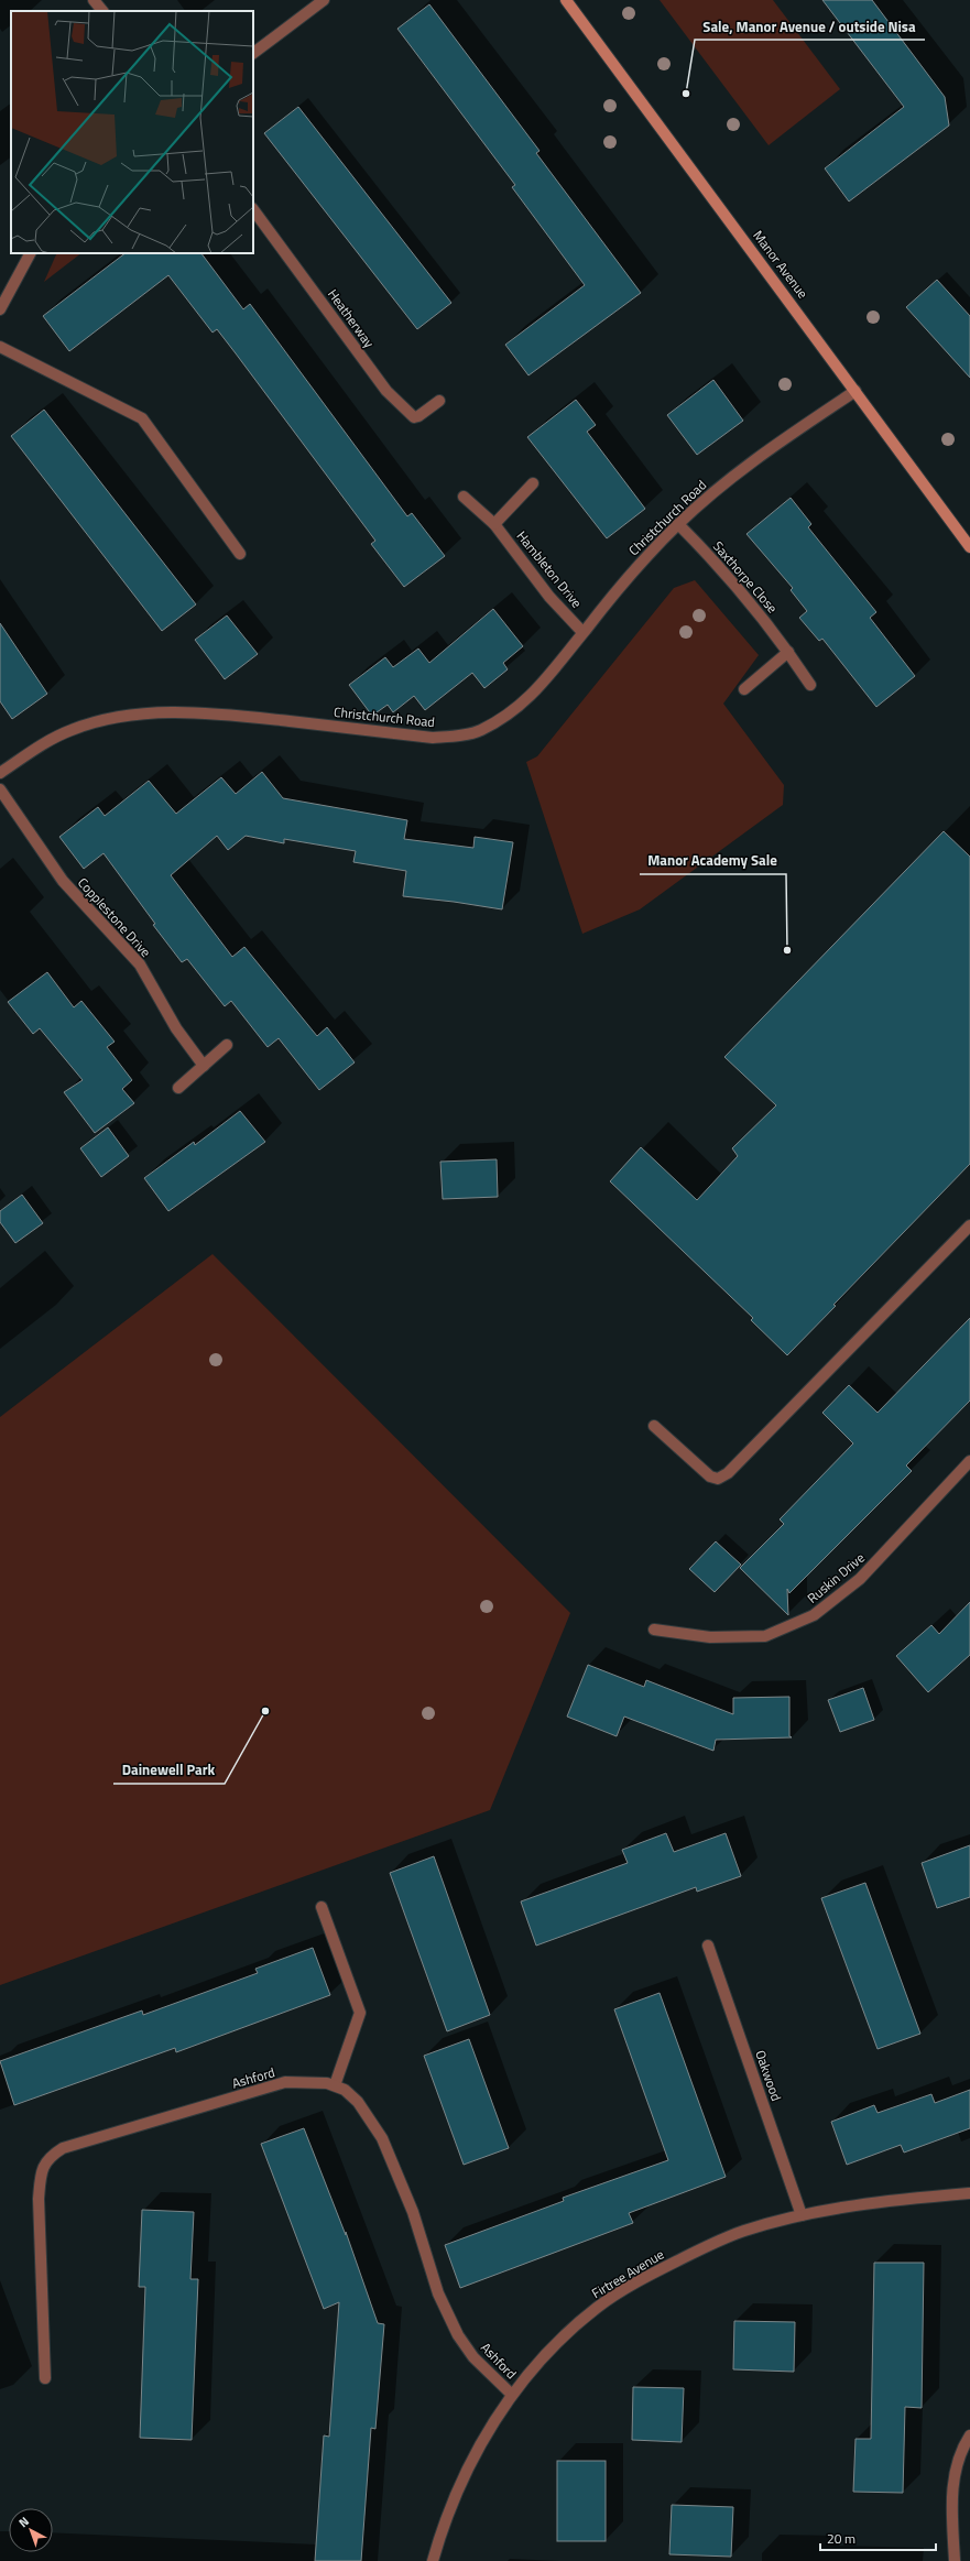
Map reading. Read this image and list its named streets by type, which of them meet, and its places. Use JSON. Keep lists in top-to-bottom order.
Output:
{
  "streets": {
    "street": [
      "Manor Avenue",
      "Heatherway",
      "Christchurch Road",
      "Hambleton Drive",
      "Saxthorpe Close",
      "Copplestone Drive",
      "Ruskin Drive",
      "Oakwood",
      "Ashford",
      "Firtree Avenue"
    ]
  },
  "crossings": [
    ["Manor Avenue", "Christchurch Road"],
    ["Christchurch Road", "Hambleton Drive"],
    ["Christchurch Road", "Saxthorpe Close"],
    ["Oakwood", "Firtree Avenue"],
    ["Ashford", "Firtree Avenue"]
  ],
  "places": ["Sale, Manor Avenue / outside Nisa", "Manor Academy Sale", "Dainewell Park"],
  "scale_bar": "20 m",
  "north": "top left"
}
